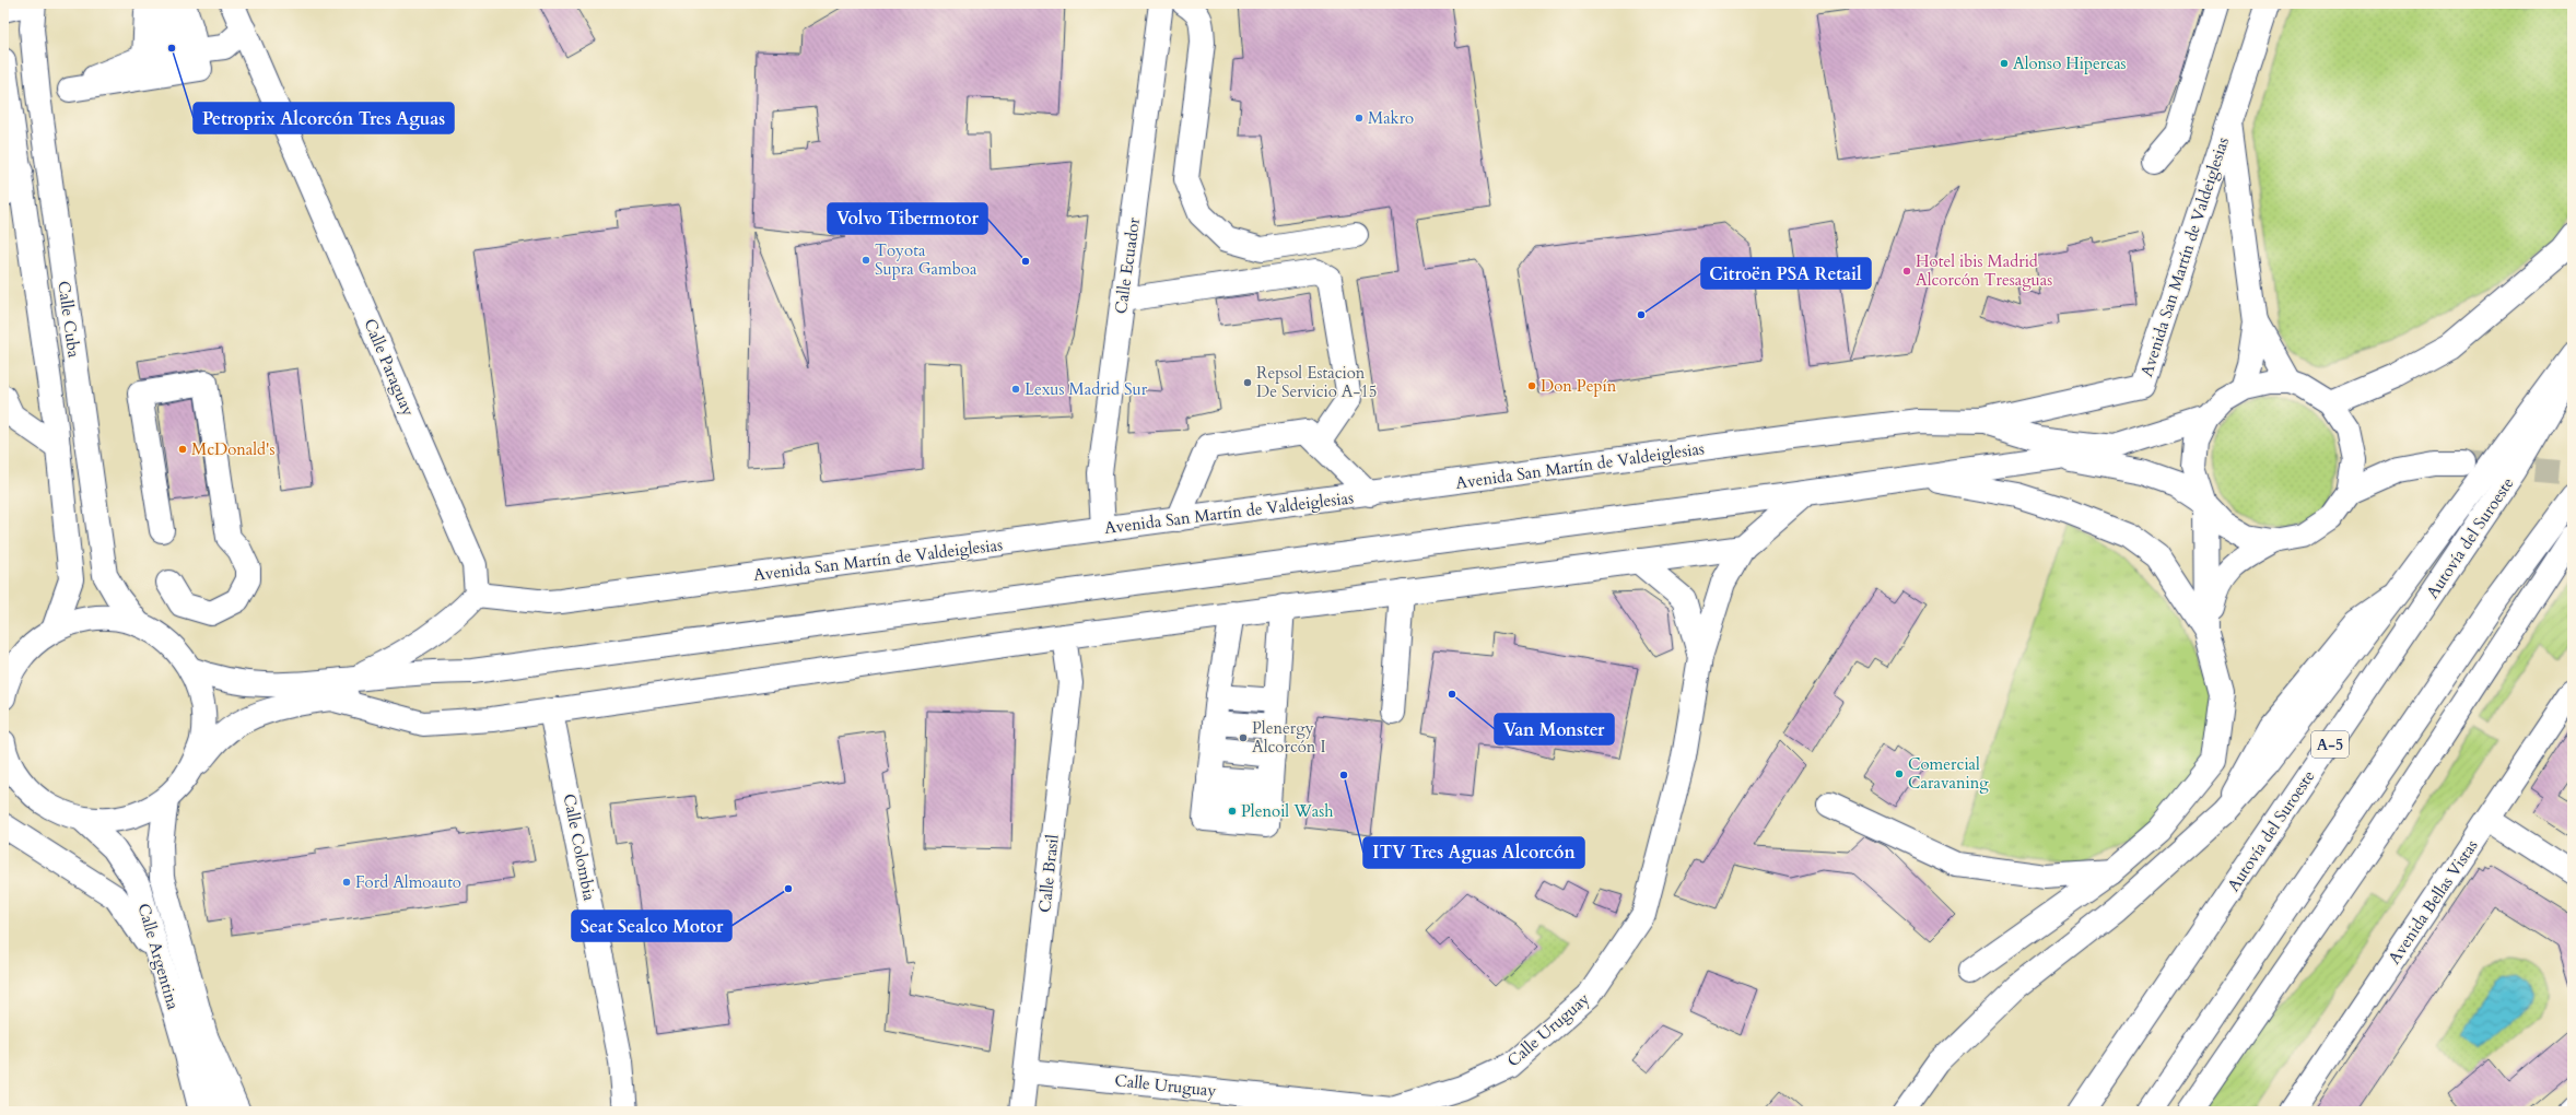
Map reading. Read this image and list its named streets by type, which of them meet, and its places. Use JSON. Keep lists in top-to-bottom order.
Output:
{
  "streets": {
    "main road": [
      "Avenida San Martín de Valdeiglesias",
      "Calle Ecuador",
      "Calle Cuba",
      "Calle Paraguay",
      "Autovía del Suroeste",
      "A-5",
      "Calle Colombia",
      "Calle Brasil",
      "Avenida Bellas Vistas",
      "Calle Argentina",
      "Calle Uruguay"
    ]
  },
  "crossings": [
    ["Avenida San Martín de Valdeiglesias", "Calle Ecuador"],
    ["Avenida San Martín de Valdeiglesias", "Calle Paraguay"],
    ["Calle Brasil", "Calle Uruguay"]
  ],
  "places": [
    "Petroprix Alcorcón Tres Aguas",
    "Alonso Hipercas",
    "Makro",
    "Toyota Supra Gamboa",
    "Volvo Tibermotor",
    "Hotel ibis Madrid Alcorcón Tresaguas",
    "Citroën PSA Retail",
    "Repsol Estacion De Servicio A-15",
    "Don Pepín",
    "Lexus Madrid Sur",
    "McDonald's",
    "Van Monster",
    "Plenergy Alcorcón I",
    "Comercial Caravaning",
    "ITV Tres Aguas Alcorcón",
    "Plenoil Wash",
    "Ford Almoauto",
    "Seat Sealco Motor"
  ]
}
